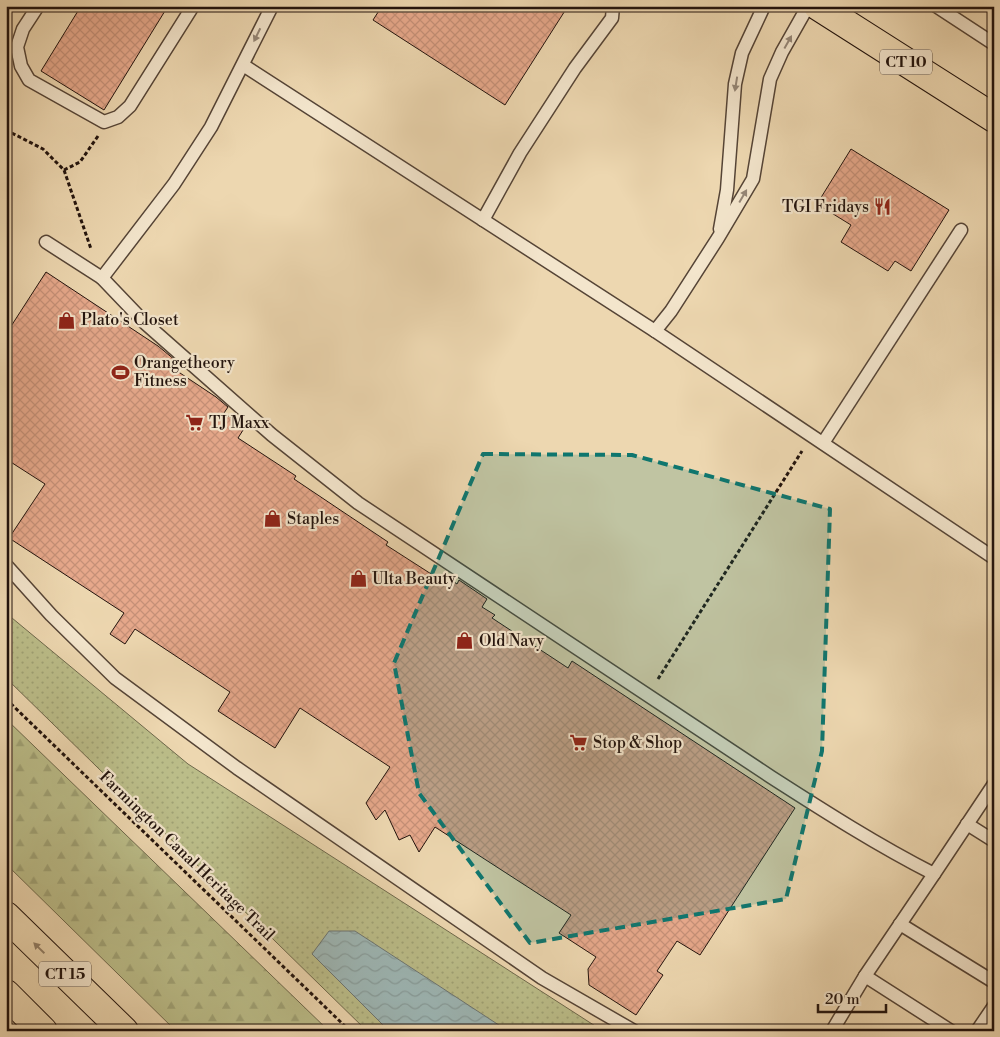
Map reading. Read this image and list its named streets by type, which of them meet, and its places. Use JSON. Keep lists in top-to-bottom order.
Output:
{
  "streets": {
    "main road": ["CT 10", "CT 15"],
    "path": ["Farmington Canal Heritage Trail"]
  },
  "places": {
    "restaurant": ["TGI Fridays"],
    "shop": [
      "Plato's Closet",
      "Staples",
      "Ulta Beauty",
      "Old Navy"
    ],
    "sports": ["Orangetheory Fitness"],
    "supermarket": ["TJ Maxx", "Stop & Shop"]
  },
  "scale_bar": "20 m"
}
